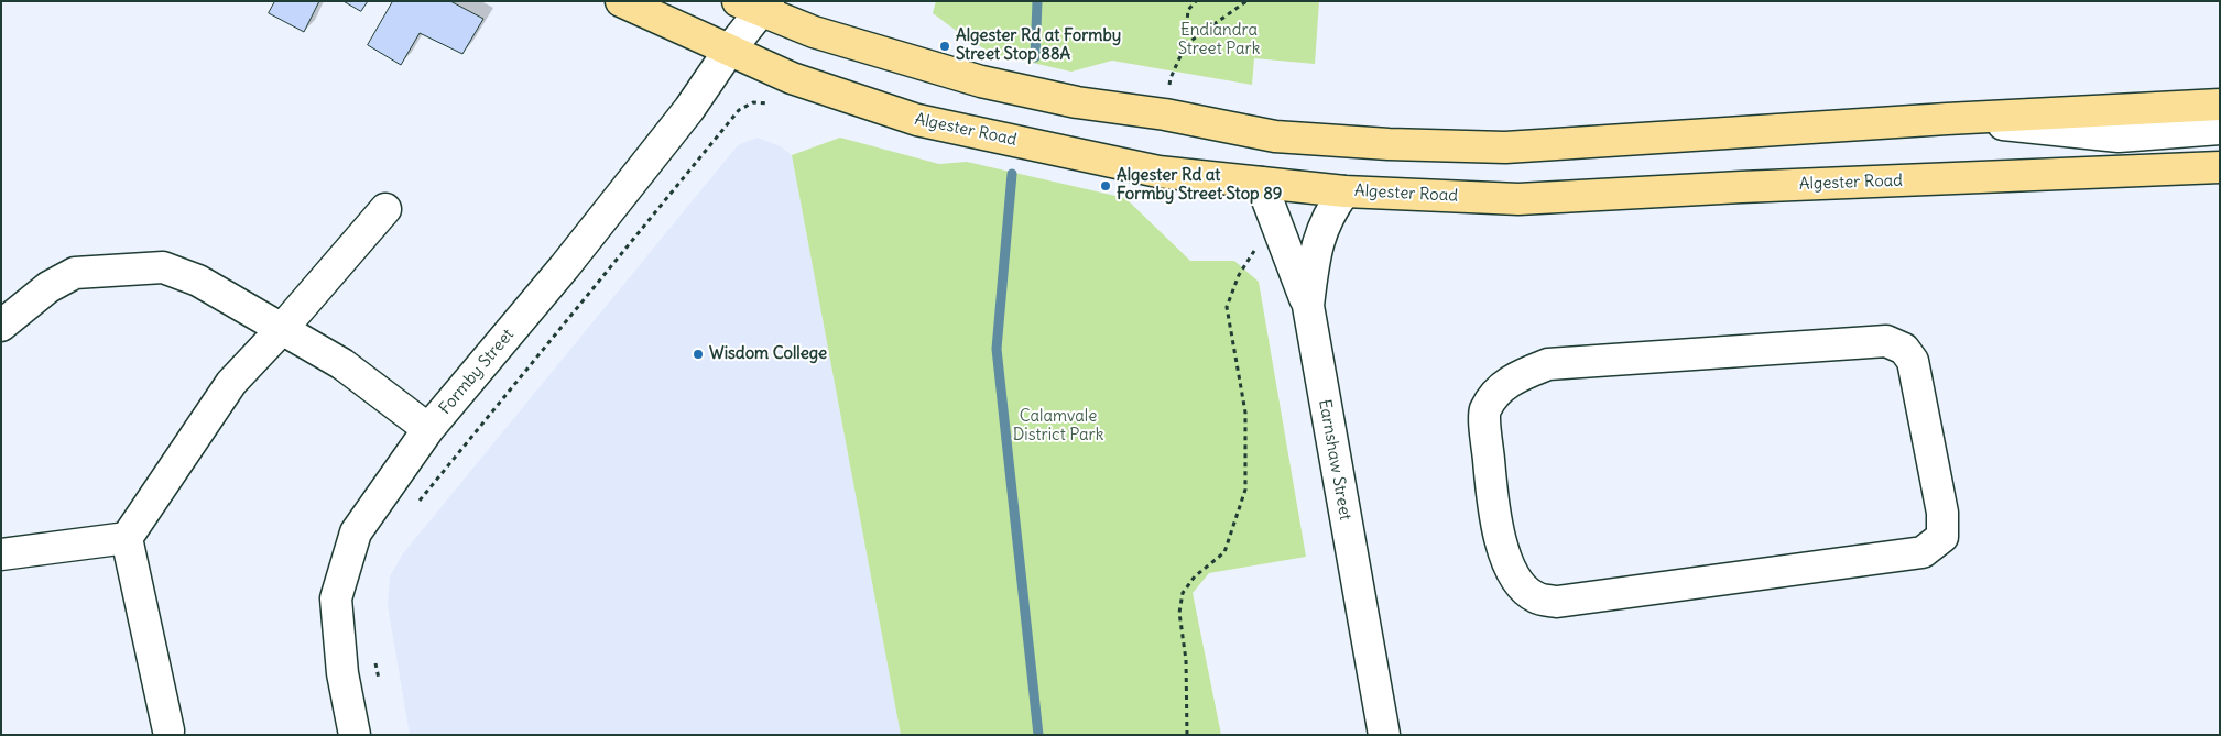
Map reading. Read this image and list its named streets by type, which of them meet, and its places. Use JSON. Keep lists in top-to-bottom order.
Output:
{
  "streets": {
    "main road": ["Algester Road"],
    "street": ["Formby Street", "Earnshaw Street"]
  },
  "crossings": [
    ["Algester Road", "Formby Street"],
    ["Algester Road", "Earnshaw Street"]
  ],
  "parks": ["Endiandra Street Park", "Calamvale District Park"],
  "places": ["Algester Rd at Formby Street Stop 88A", "Algester Rd at Formby Street Stop 89", "Wisdom College"]
}
